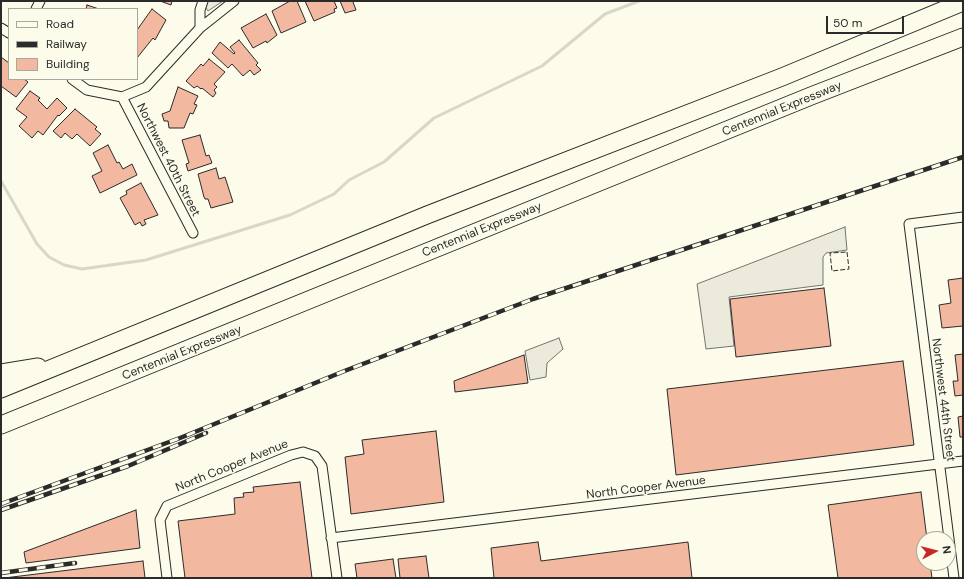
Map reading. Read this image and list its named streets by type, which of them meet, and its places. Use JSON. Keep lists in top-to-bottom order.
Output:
{
  "streets": {
    "highway": ["Centennial Expressway"],
    "street": ["Northwest 40th Street", "Northwest 44th Street", "North Cooper Avenue"]
  },
  "crossings": [
    ["Northwest 44th Street", "North Cooper Avenue"]
  ],
  "legend": ["Road", "Railway", "Building"],
  "scale_bar": "50 m",
  "north": "right"
}
